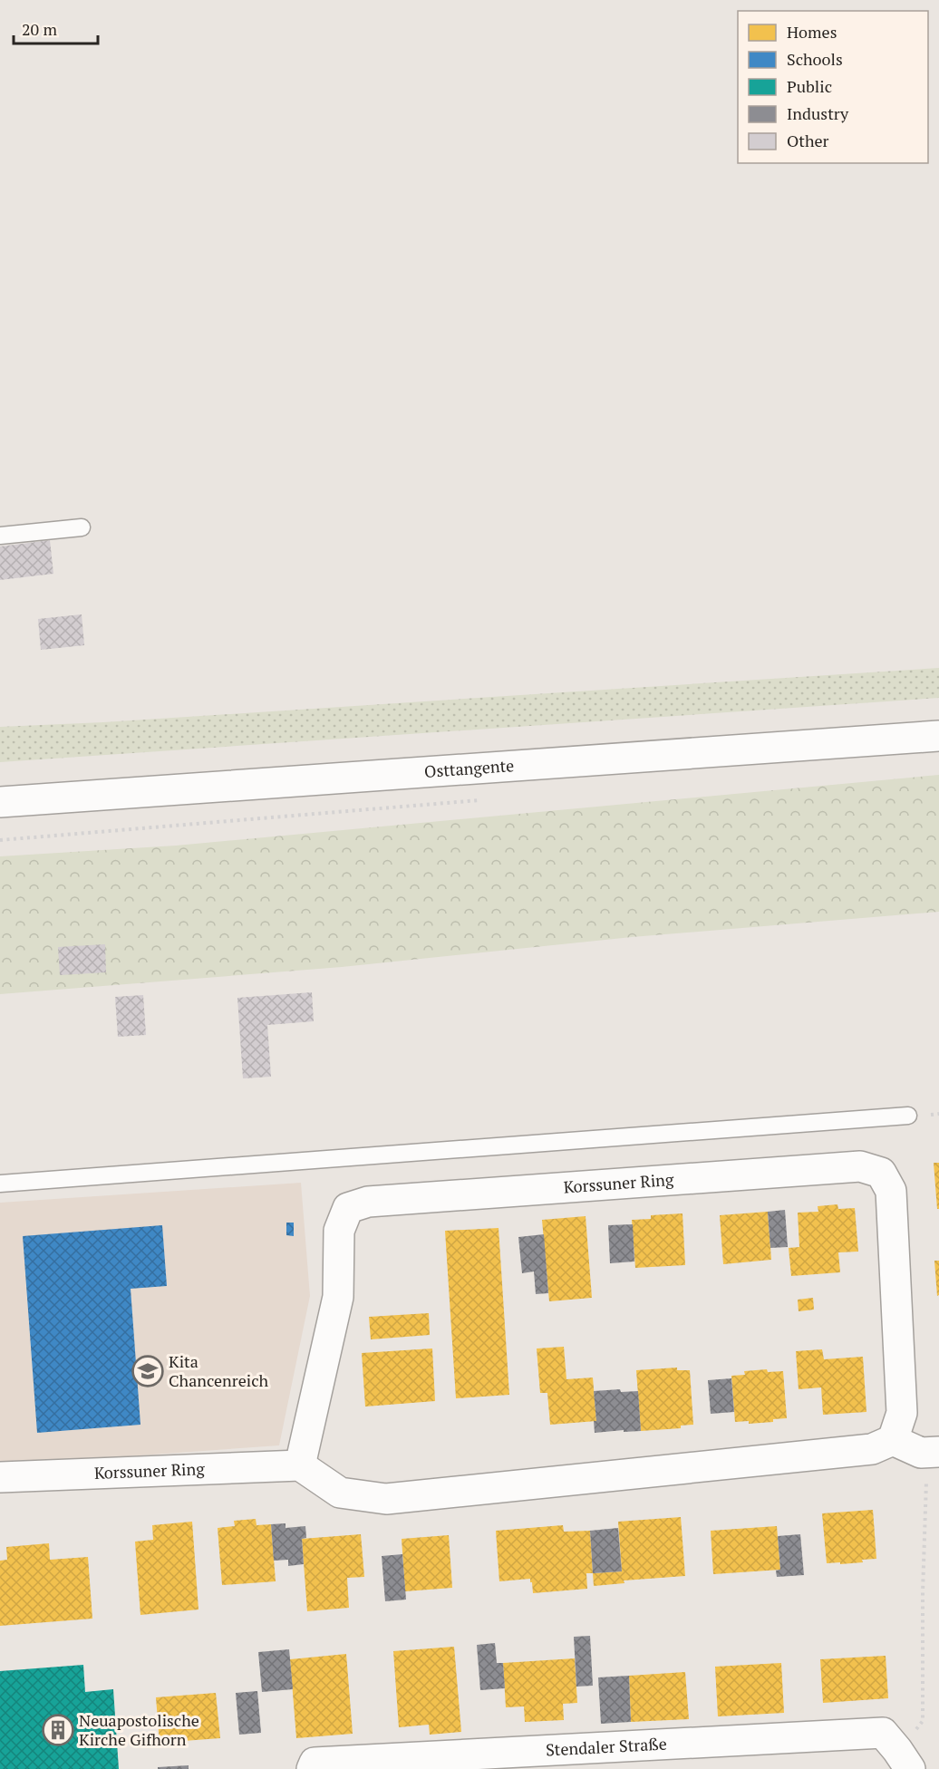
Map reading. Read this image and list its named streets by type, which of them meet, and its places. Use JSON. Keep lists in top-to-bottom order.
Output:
{
  "streets": {
    "street": ["Osttangente", "Korssuner Ring", "Stendaler Straße"]
  },
  "places": {
    "school or university": ["Kita Chancenreich"],
    "building": ["Neuapostolische Kirche Gifhorn"]
  },
  "legend": [
    "Homes",
    "Schools",
    "Public",
    "Industry",
    "Other"
  ],
  "scale_bar": "20 m"
}
